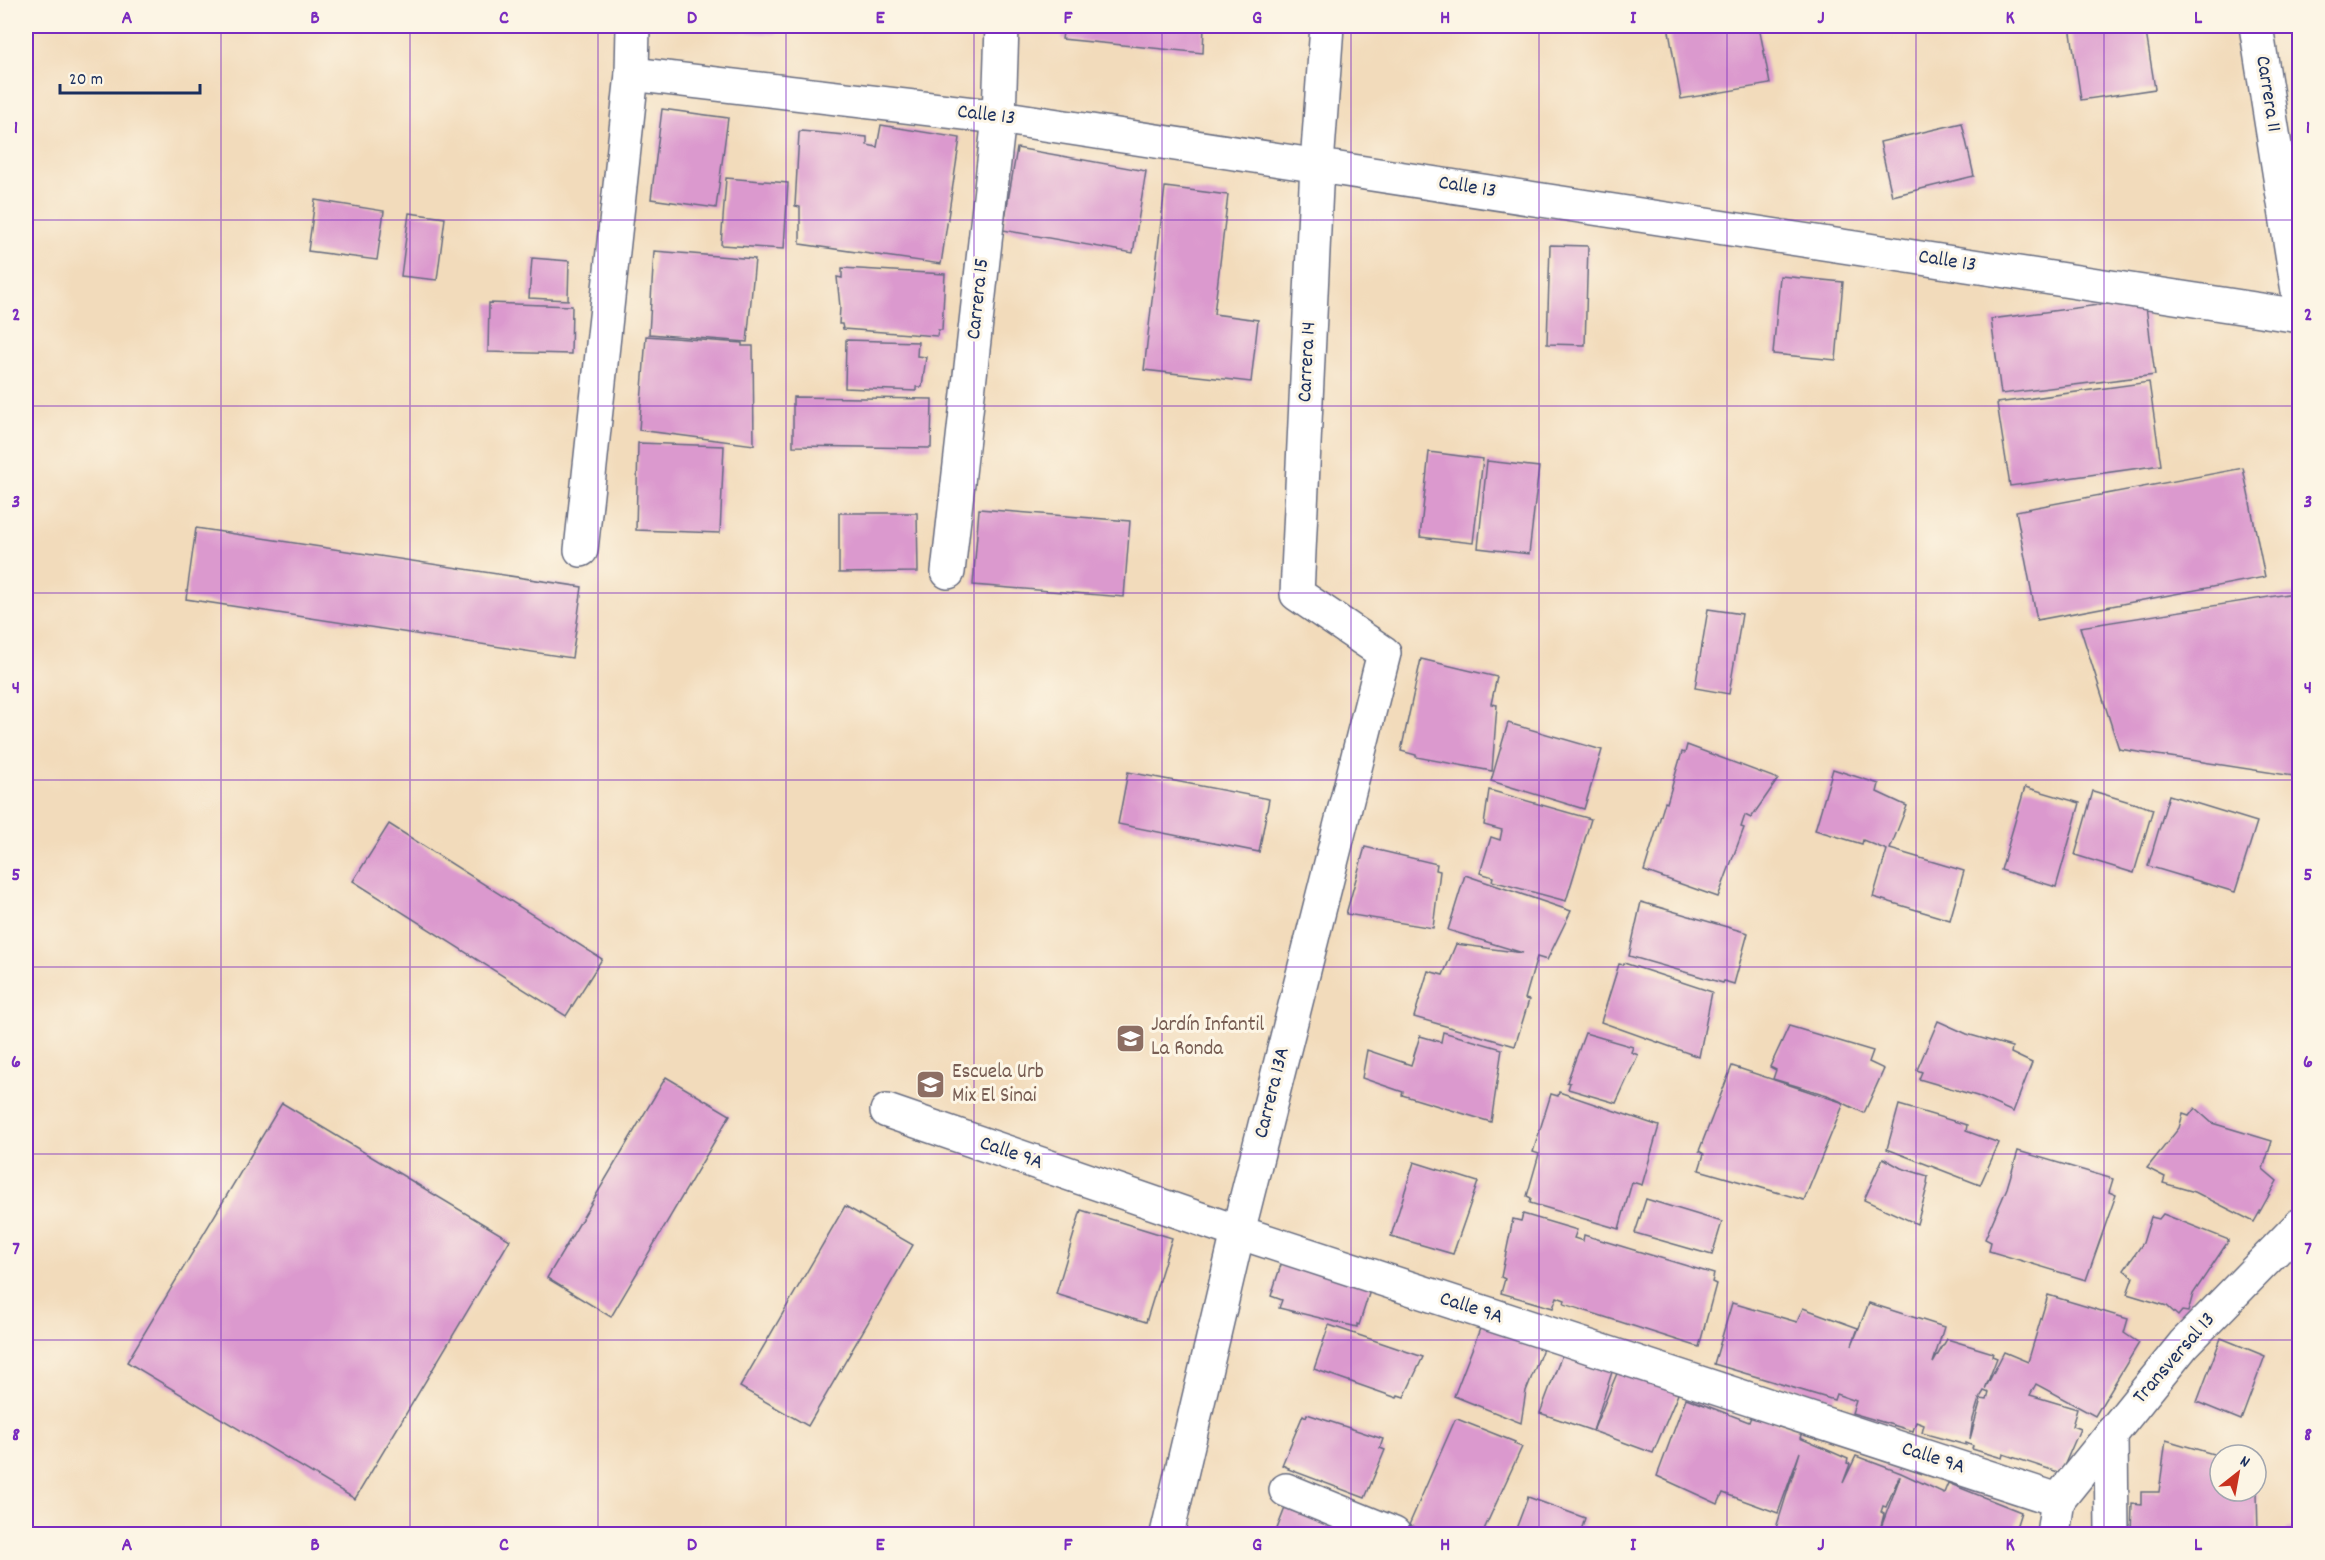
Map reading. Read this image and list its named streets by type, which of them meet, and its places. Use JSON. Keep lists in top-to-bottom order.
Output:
{
  "streets": {
    "street": [
      "Carrera 11",
      "Calle 13",
      "Carrera 15",
      "Carrera 14",
      "Carrera 13A",
      "Calle 9A",
      "Transversal 13"
    ]
  },
  "crossings": [
    ["Calle 13", "Carrera 15"],
    ["Calle 13", "Carrera 14"],
    ["Carrera 14", "Carrera 13A"],
    ["Carrera 13A", "Calle 9A"],
    ["Calle 9A", "Transversal 13"]
  ],
  "places": {
    "school or university": ["Jardín Infantil La Ronda", "Escuela Urb Mix El Sinai"]
  },
  "scale_bar": "20 m",
  "north": "top right",
  "grid": {
    "columns": [
      "A",
      "B",
      "C",
      "D",
      "E",
      "F",
      "G",
      "H",
      "I",
      "J",
      "K",
      "L"
    ],
    "rows": [
      "1",
      "2",
      "3",
      "4",
      "5",
      "6",
      "7",
      "8"
    ]
  }
}
